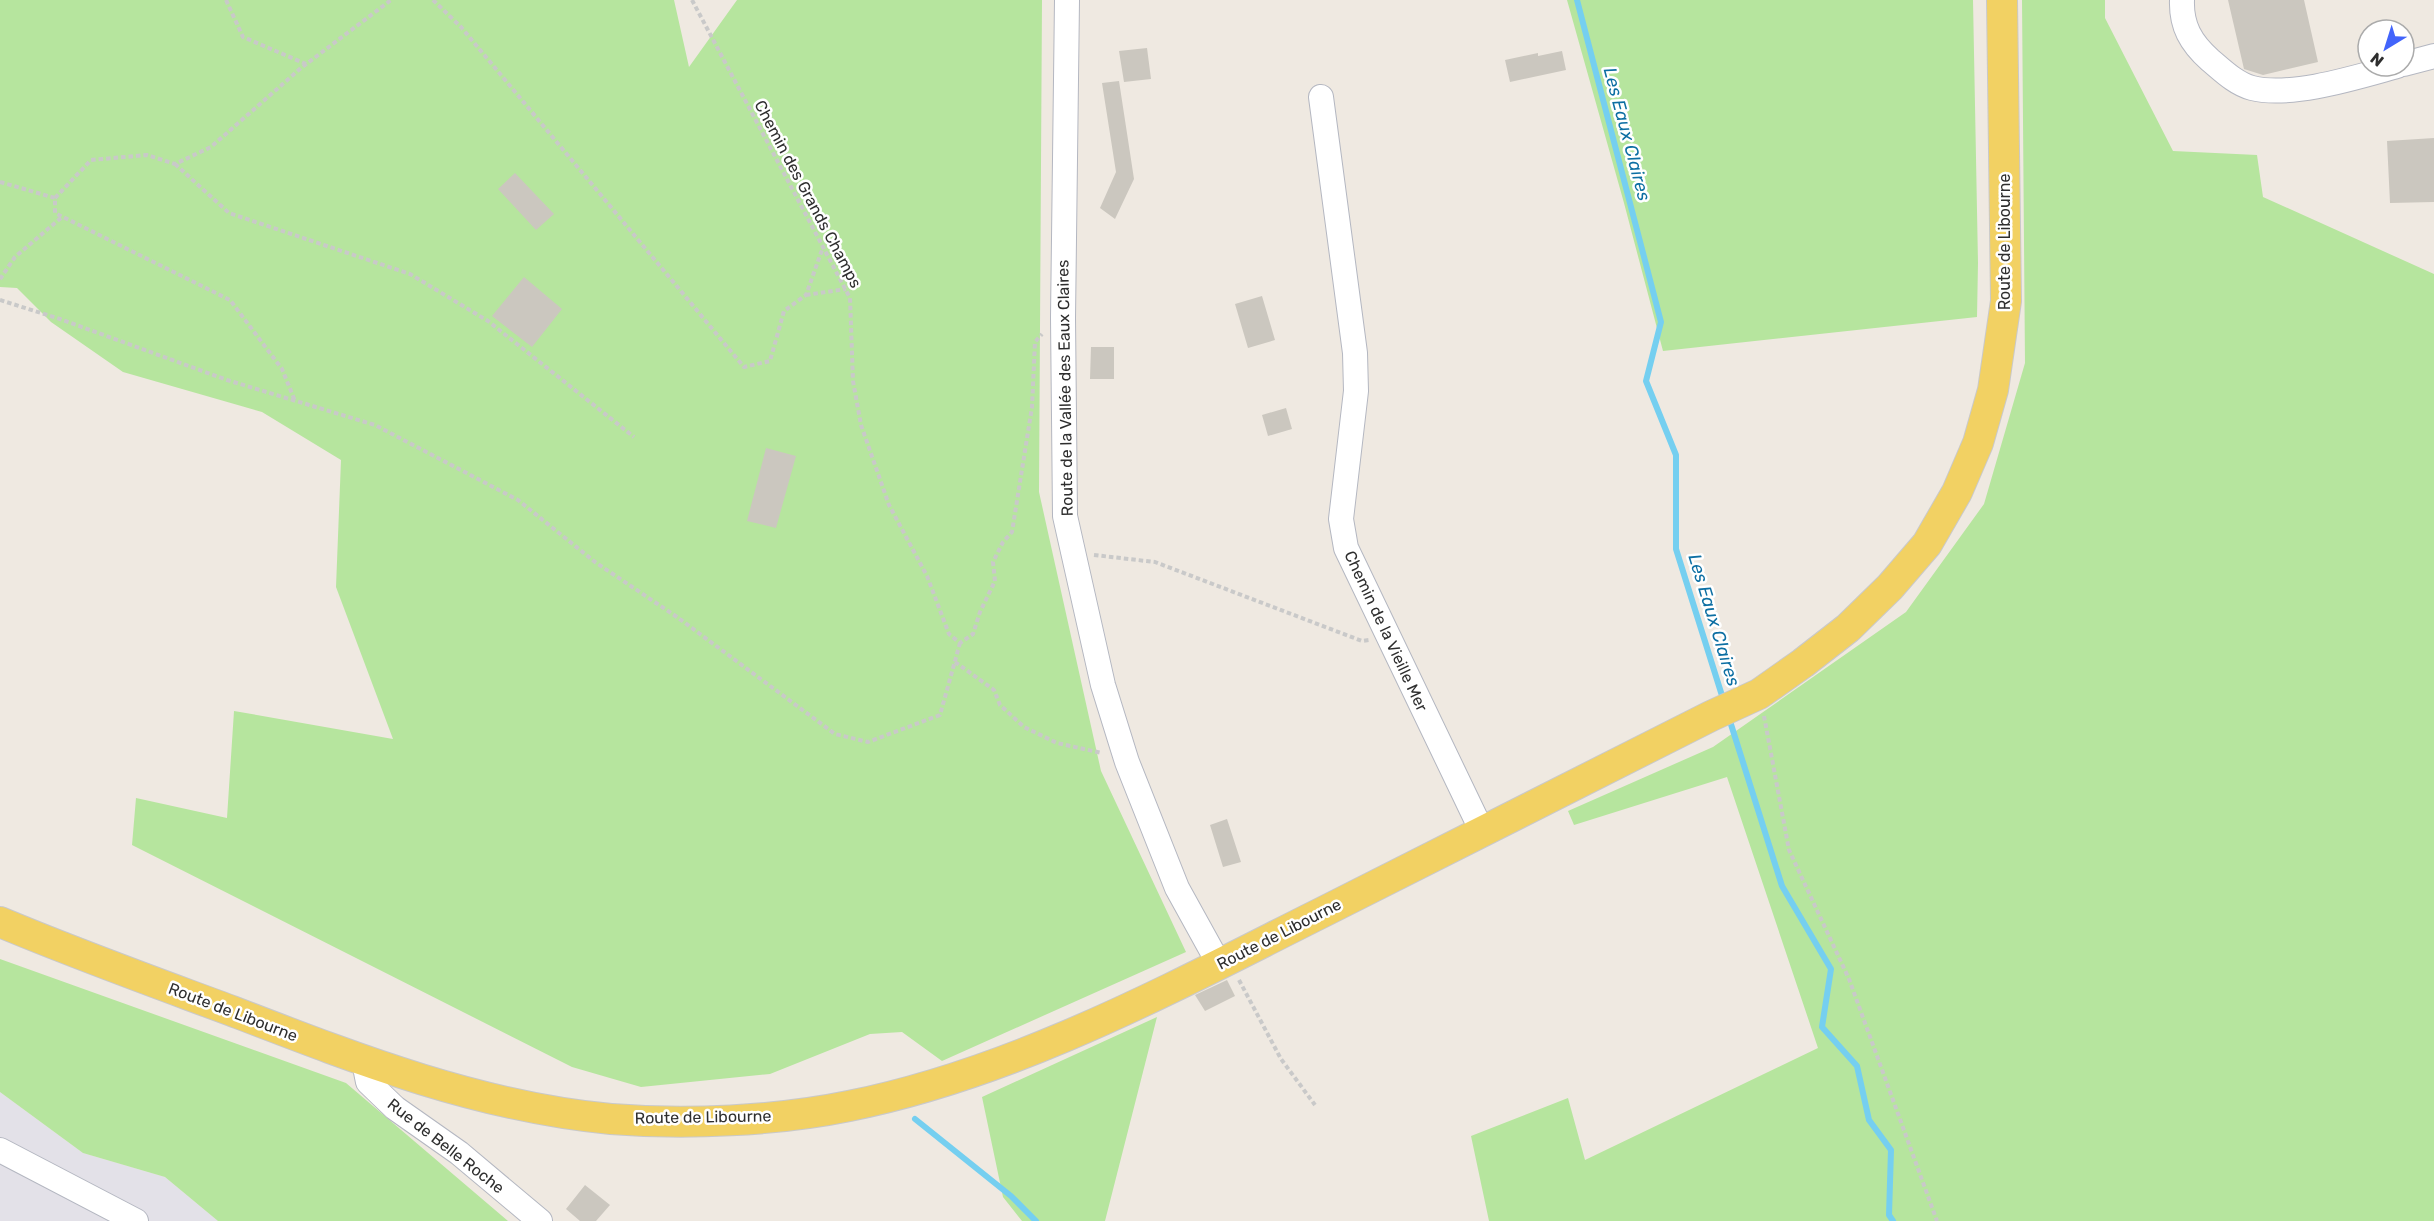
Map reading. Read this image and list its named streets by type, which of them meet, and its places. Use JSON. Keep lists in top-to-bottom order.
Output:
{
  "streets": {
    "main road": ["Route de Libourne"],
    "street": ["Route de la Vallée des Eaux Claires", "Chemin de la Vieille Mer", "Rue de Belle Roche"],
    "path": ["Chemin des Grands Champs"]
  },
  "crossings": [
    ["Route de Libourne", "Route de la Vallée des Eaux Claires"],
    ["Route de Libourne", "Chemin de la Vieille Mer"],
    ["Route de Libourne", "Rue de Belle Roche"]
  ],
  "water": ["Les Eaux Claires"],
  "north": "bottom left"
}
